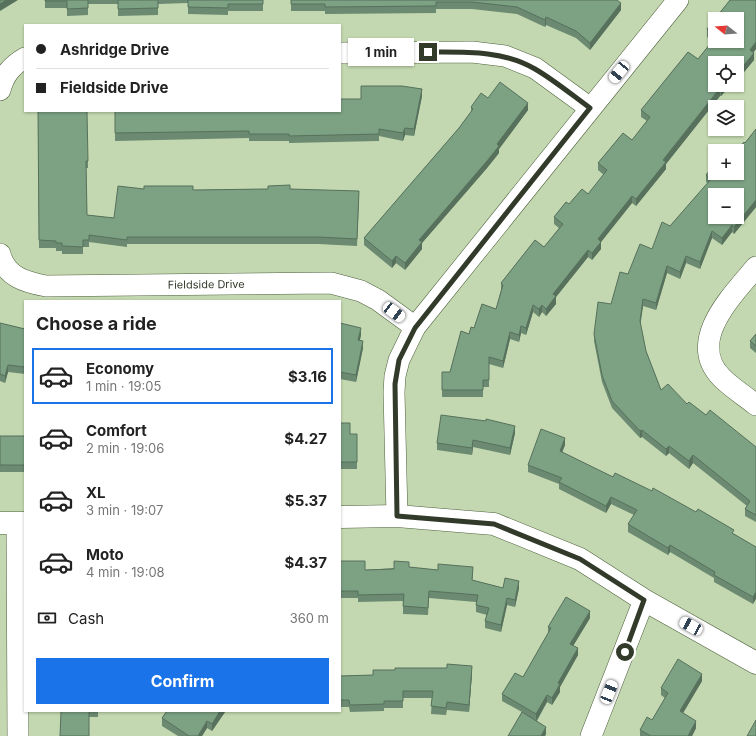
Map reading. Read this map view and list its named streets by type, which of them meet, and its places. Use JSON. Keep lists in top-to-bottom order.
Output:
{
  "streets": {
    "street": ["Fieldside Drive"]
  },
  "north": "left",
  "page": {
    "map_buttons": ["+", "−"],
    "banner": ["Ashridge Drive", "Fieldside Drive"],
    "bubble": "1 min",
    "heading": "Choose a ride",
    "list": [
      {
        "name": "Economy",
        "note": "1 min · 19:05",
        "value": "$3.16"
      },
      {
        "name": "Comfort",
        "note": "2 min · 19:06",
        "value": "$4.27"
      },
      {
        "name": "XL",
        "note": "3 min · 19:07",
        "value": "$5.37"
      },
      {
        "name": "Moto",
        "note": "4 min · 19:08",
        "value": "$4.37"
      }
    ],
    "pay": ["Cash", "360 m"],
    "buttons": "Confirm"
  }
}
